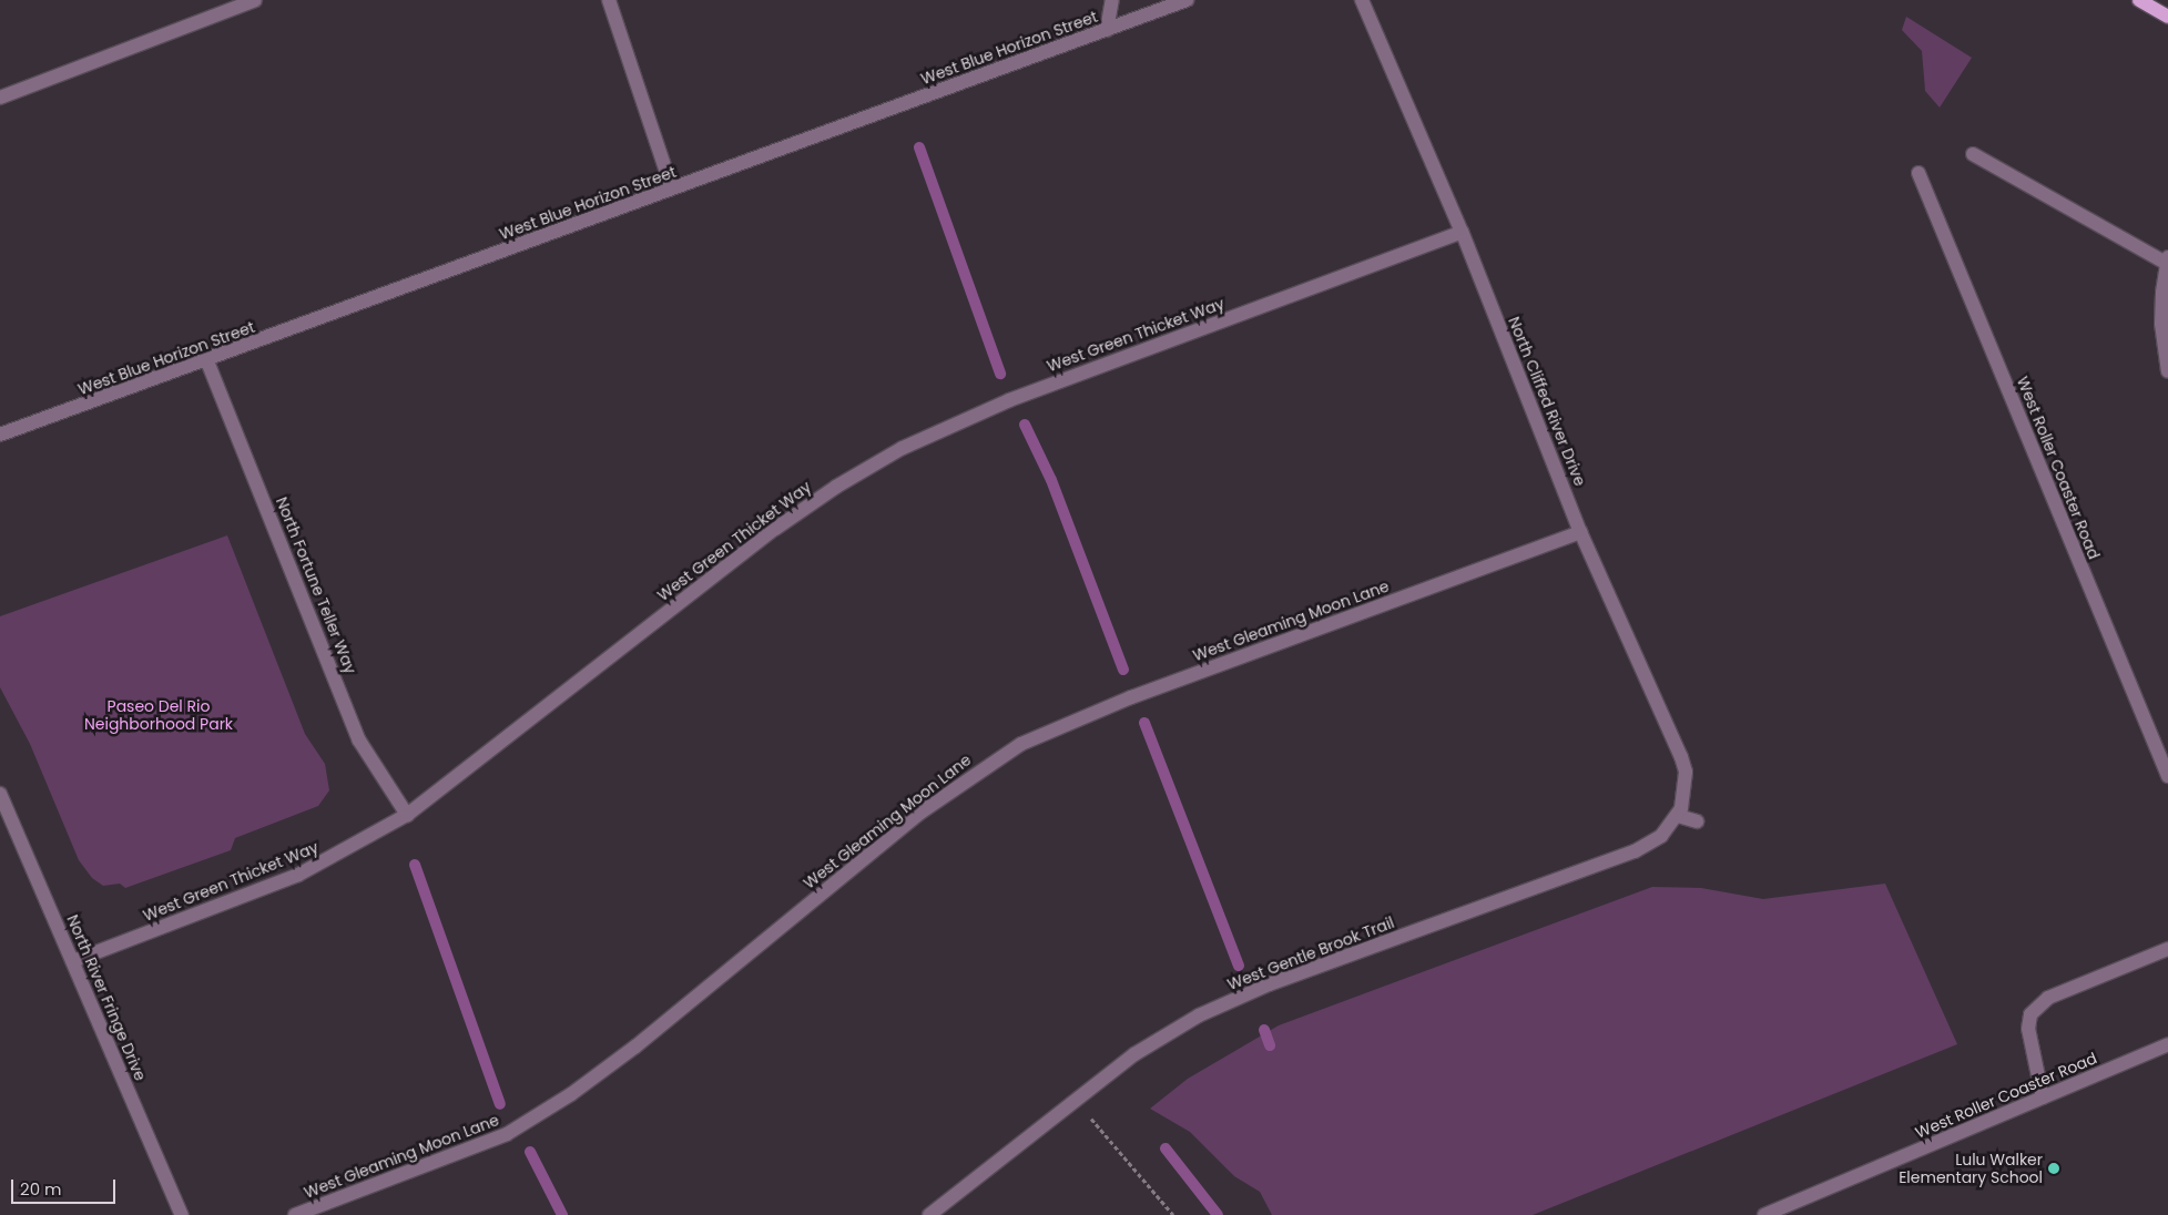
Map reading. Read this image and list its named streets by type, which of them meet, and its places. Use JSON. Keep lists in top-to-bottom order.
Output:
{
  "streets": {
    "street": [
      "West Blue Horizon Street",
      "West Green Thicket Way",
      "North Cliffed River Drive",
      "West Roller Coaster Road",
      "North Fortune Teller Way",
      "West Gleaming Moon Lane",
      "West Gentle Brook Trail",
      "North River Fringe Drive"
    ]
  },
  "crossings": [
    ["West Blue Horizon Street", "North Fortune Teller Way"],
    ["West Green Thicket Way", "North Cliffed River Drive"],
    ["West Green Thicket Way", "North Fortune Teller Way"],
    ["West Green Thicket Way", "North River Fringe Drive"],
    ["North Cliffed River Drive", "West Gleaming Moon Lane"],
    ["North Cliffed River Drive", "West Gentle Brook Trail"]
  ],
  "parks": ["Paseo Del Rio Neighborhood Park"],
  "places": ["Lulu Walker Elementary School"],
  "scale_bar": "20 m"
}
